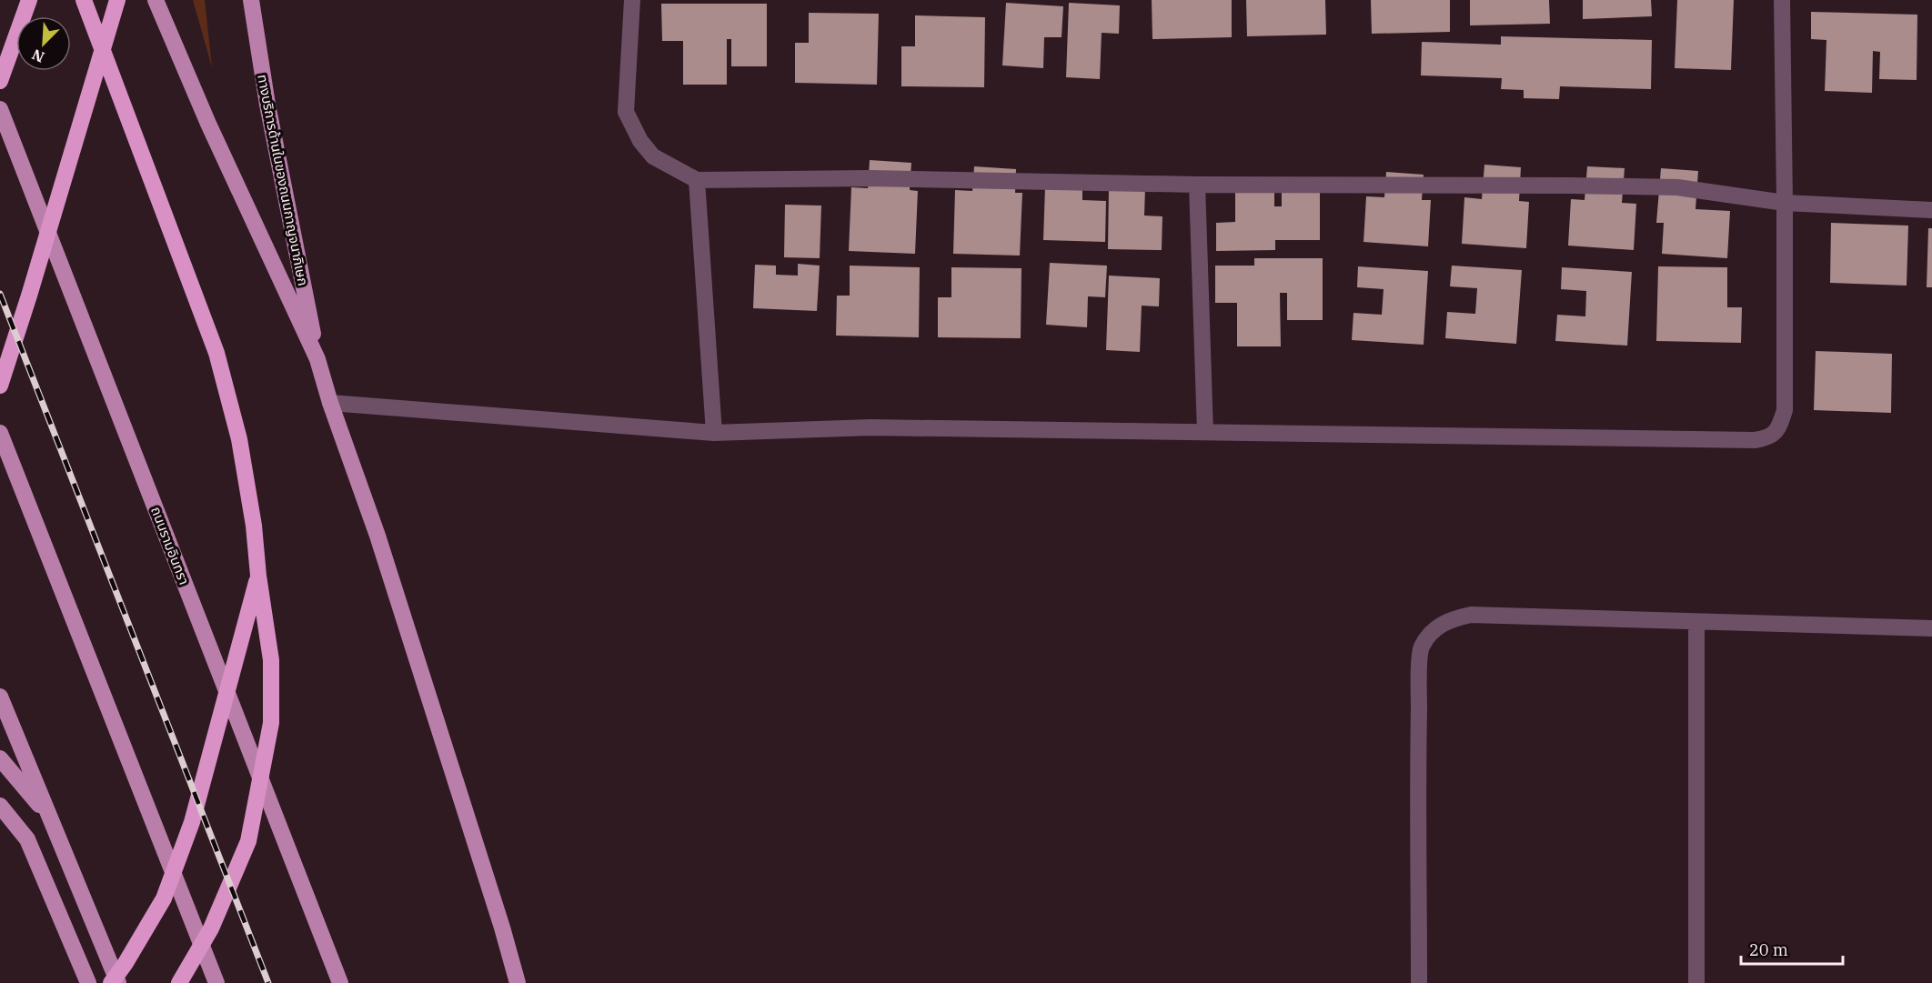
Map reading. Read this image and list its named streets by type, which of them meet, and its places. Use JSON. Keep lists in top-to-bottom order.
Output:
{
  "streets": {
    "main road": ["ทางบริการด้านในของถนนกาญจนาภิเษก", "ถนนรามอินทรา"]
  },
  "scale_bar": "20 m",
  "north": "bottom left"
}
